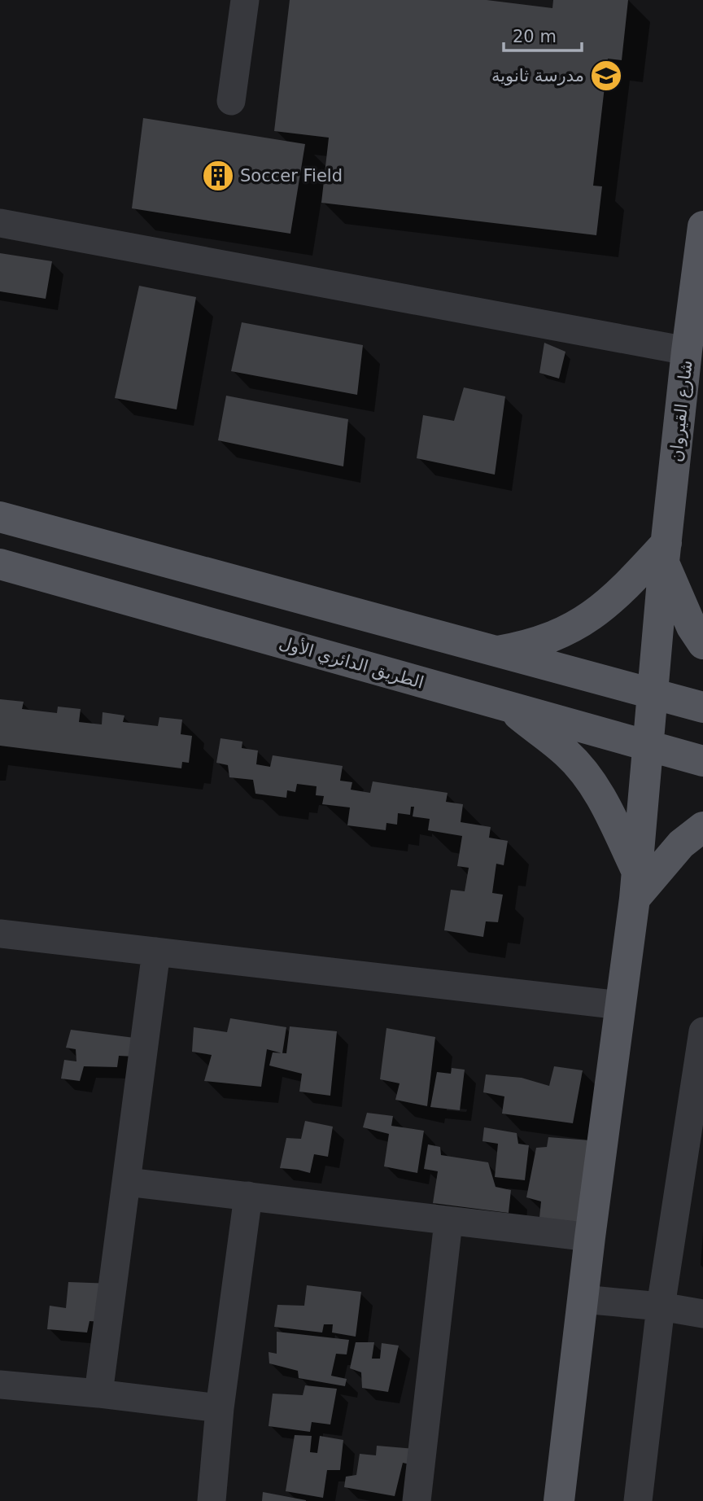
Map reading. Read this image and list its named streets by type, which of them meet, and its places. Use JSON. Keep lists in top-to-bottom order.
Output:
{
  "streets": {
    "main road": ["شارع القيروان", "الطريق الدائري الأول"]
  },
  "crossings": [
    ["شارع القيروان", "الطريق الدائري الأول"]
  ],
  "places": {
    "school or university": ["مدرسة ثانوية"],
    "building": ["Soccer Field"]
  },
  "scale_bar": "20 m"
}
